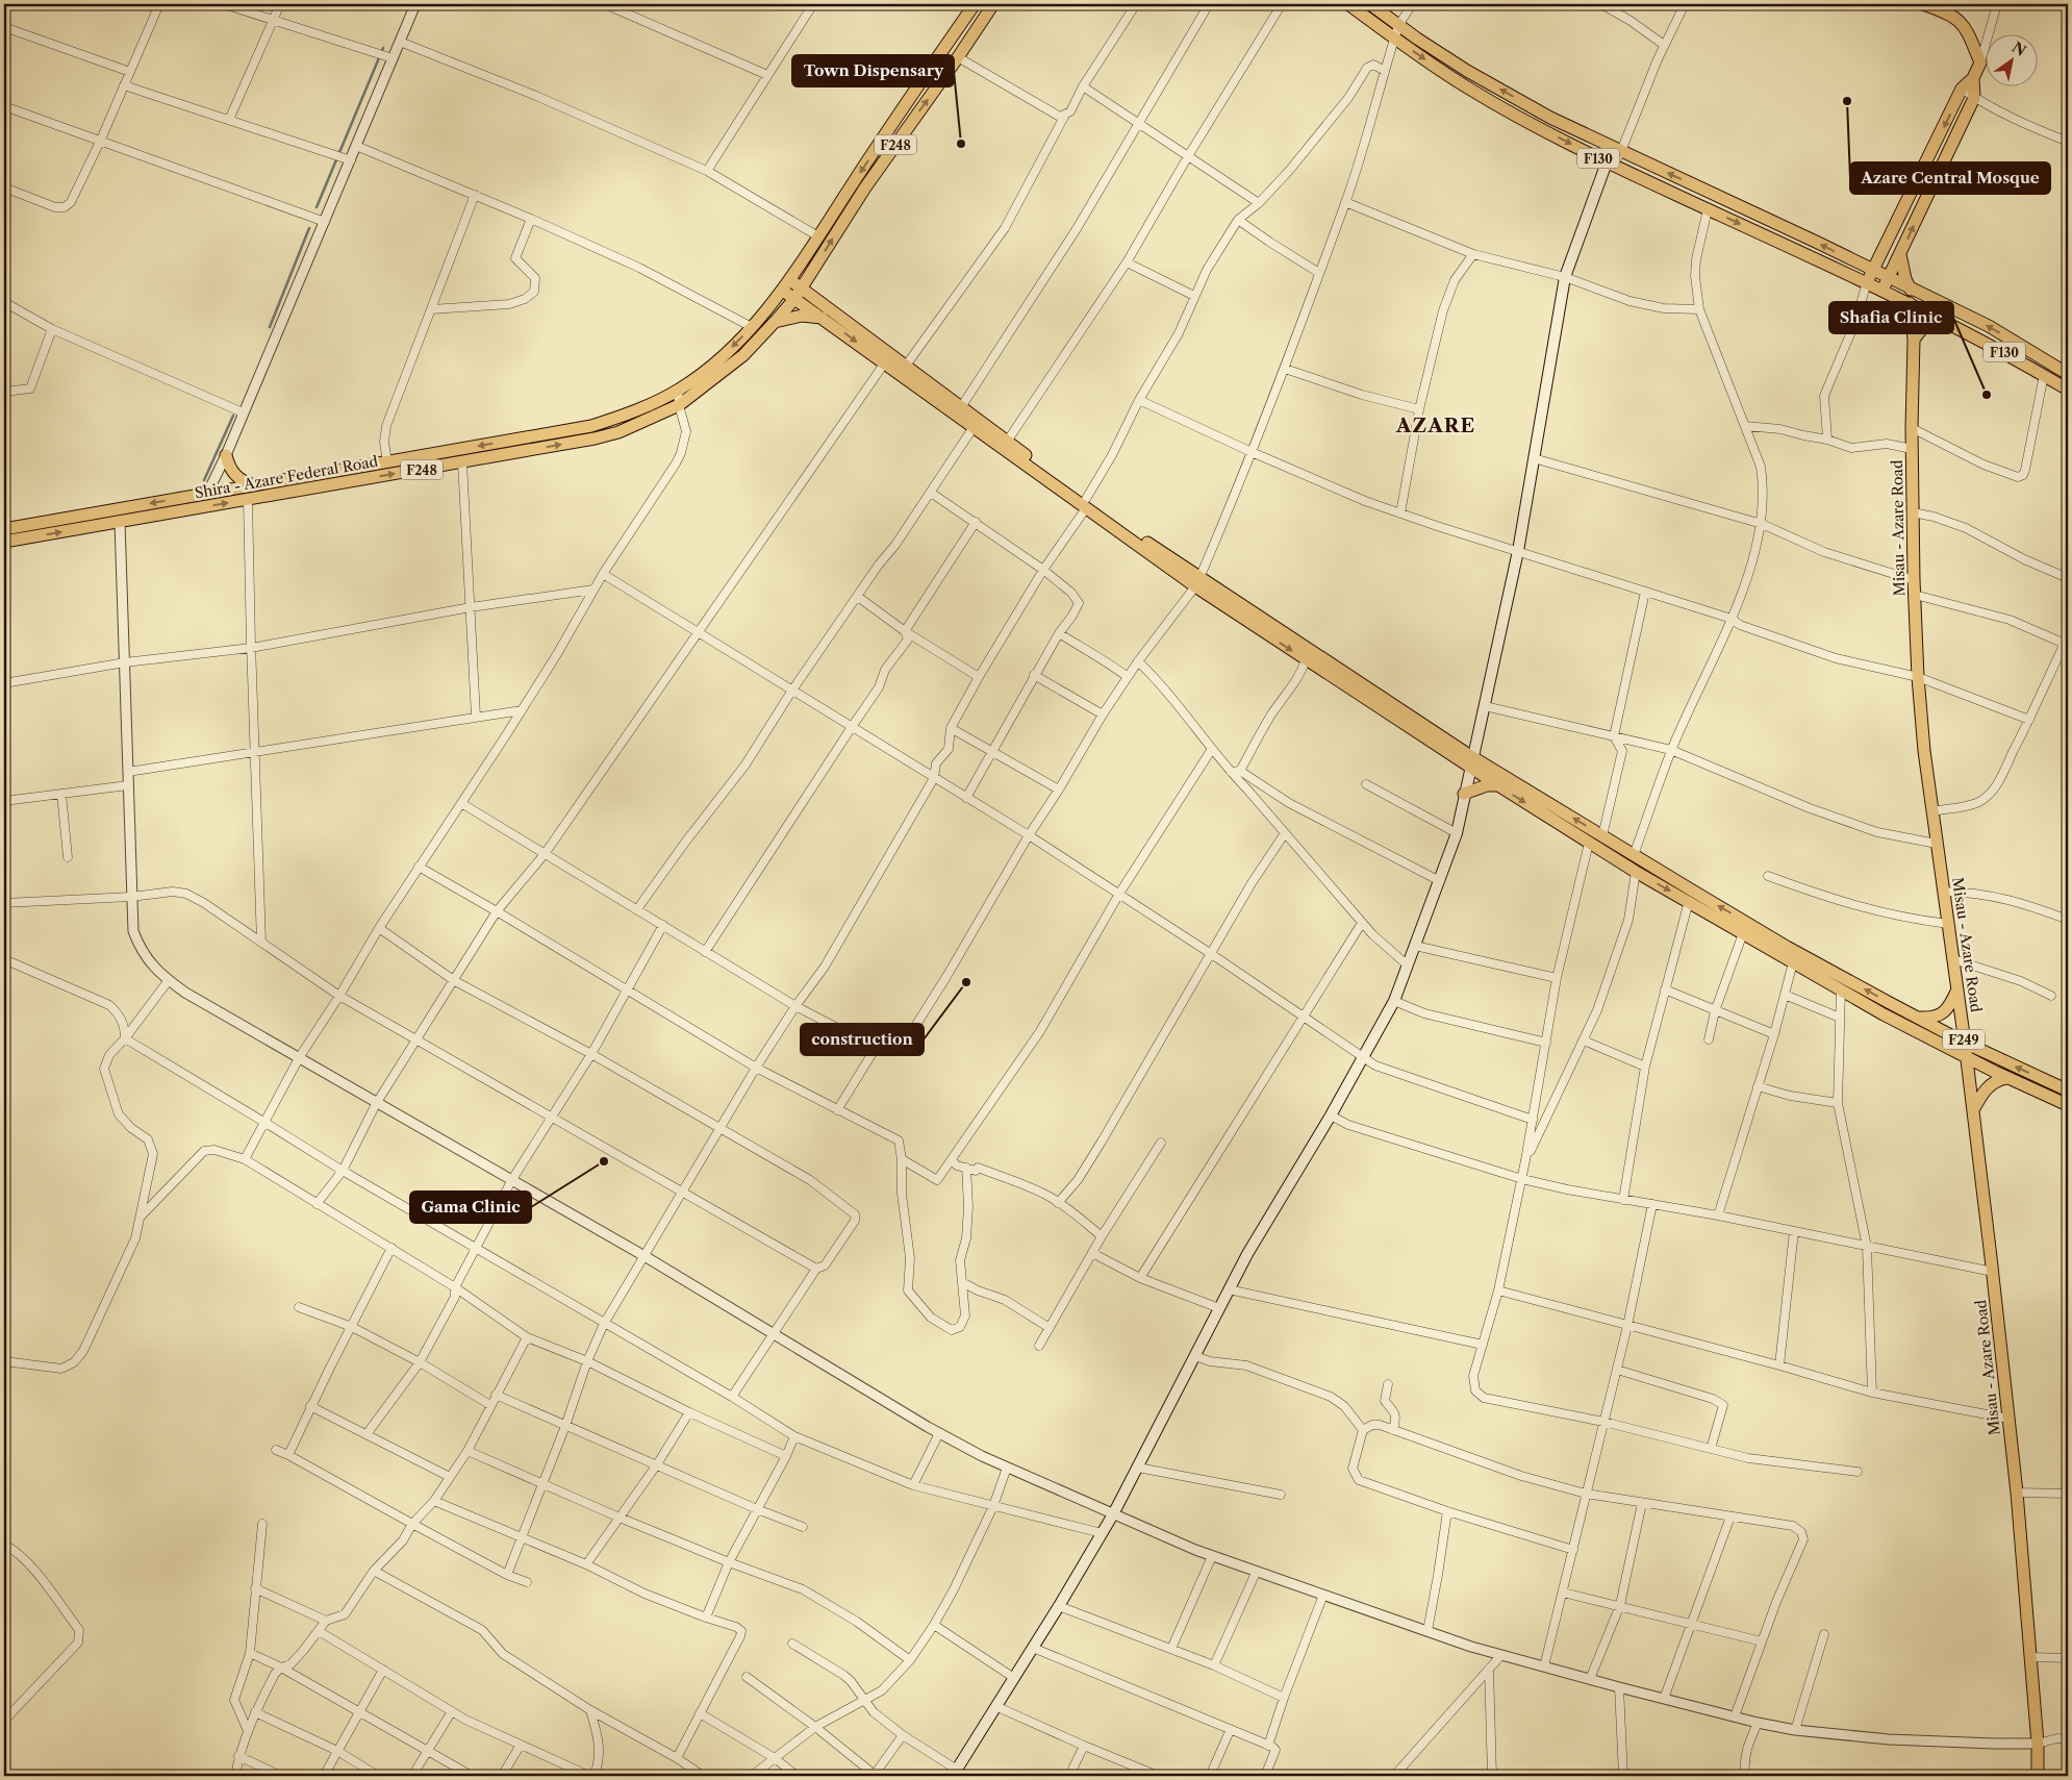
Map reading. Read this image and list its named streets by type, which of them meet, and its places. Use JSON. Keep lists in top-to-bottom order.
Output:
{
  "streets": {
    "main road": [
      "F248",
      "F130",
      "Shira - Azare Federal Road",
      "Misau - Azare Road",
      "F249"
    ]
  },
  "crossings": [
    ["F130", "Misau - Azare Road"]
  ],
  "districts": ["AZARE"],
  "places": [
    "Azare Central Mosque",
    "Town Dispensary",
    "Shafia Clinic",
    "construction",
    "Gama Clinic"
  ],
  "north": "top right"
}
